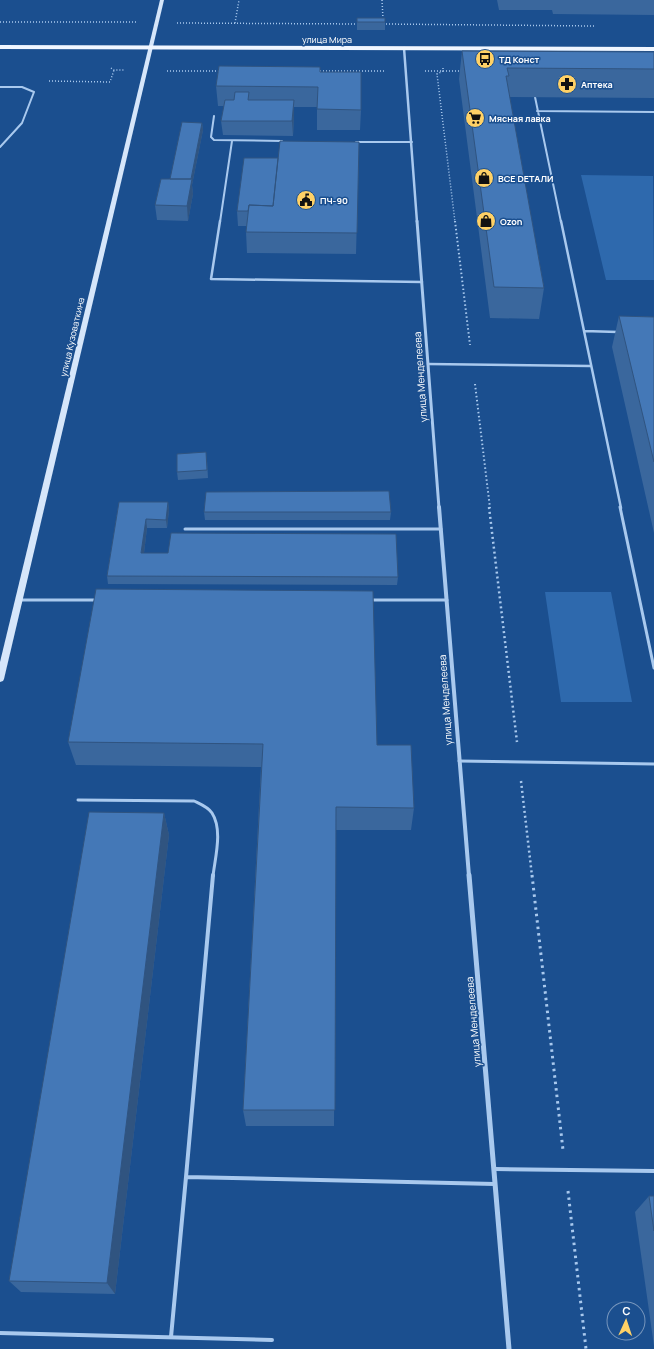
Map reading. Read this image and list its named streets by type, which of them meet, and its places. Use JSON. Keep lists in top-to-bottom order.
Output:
{
  "streets": {
    "main road": ["улица Мира", "улица Кузоваткина"],
    "street": ["улица Менделеева"]
  },
  "crossings": [
    ["улица Мира", "улица Кузоваткина"],
    ["улица Мира", "улица Менделеева"]
  ],
  "places": {
    "bus stop": ["ТД Конст"],
    "pharmacy": ["Аптека"],
    "supermarket": ["Мясная лавка"],
    "shop": ["ВСЕ DEТАЛИ", "Ozon"],
    "public building": ["ПЧ-90"]
  },
  "north": "top"
}
